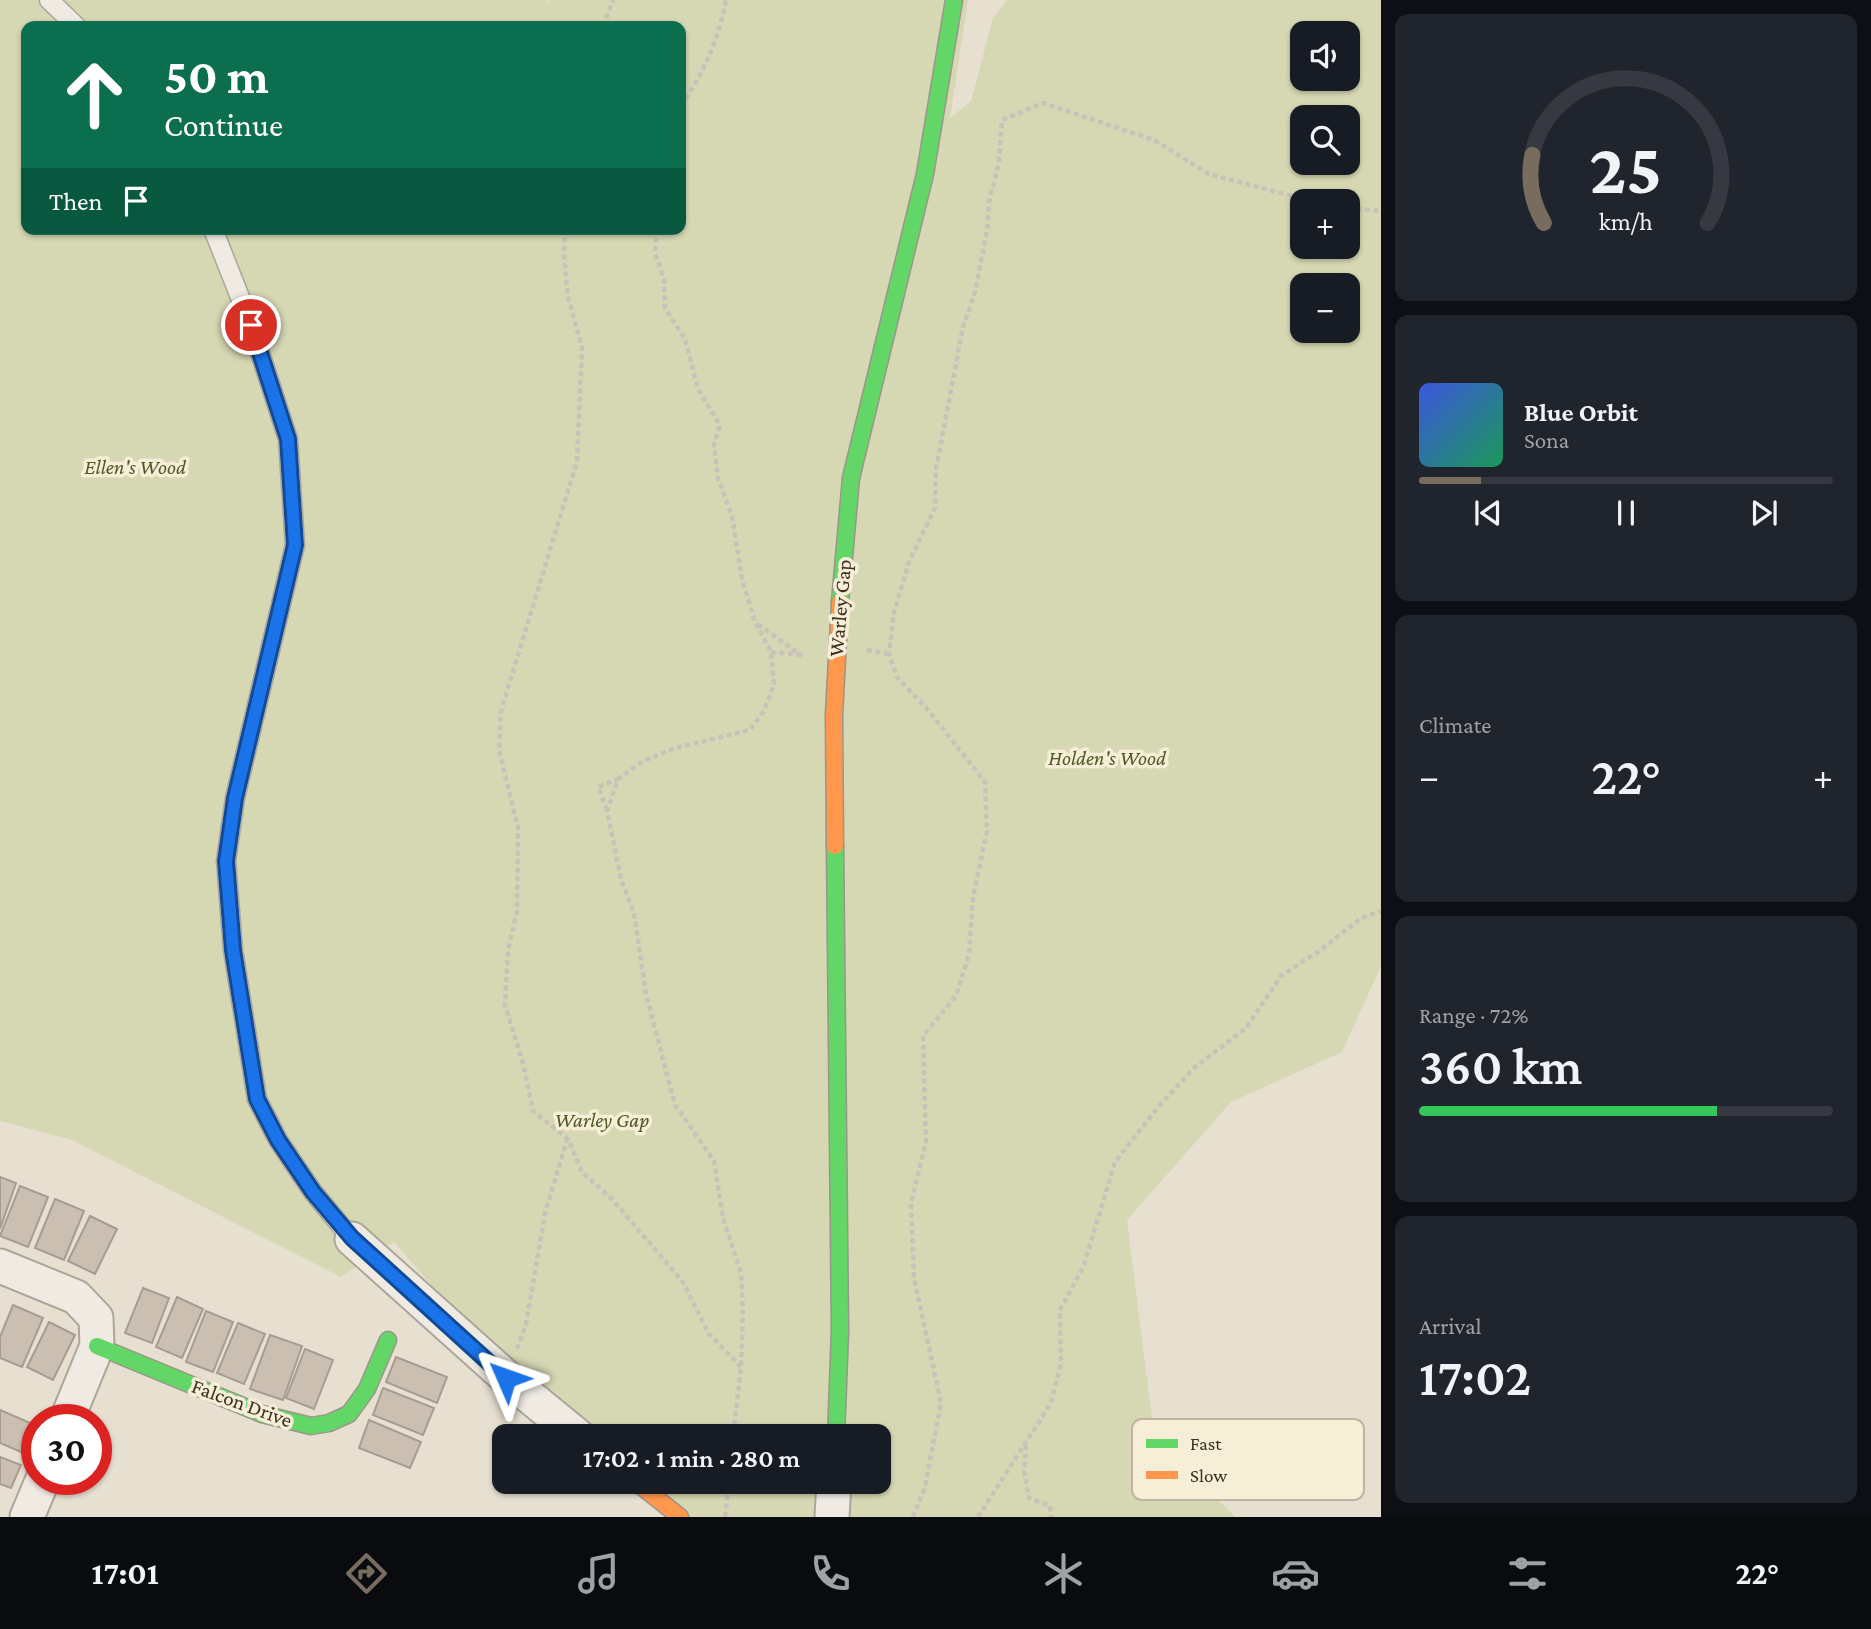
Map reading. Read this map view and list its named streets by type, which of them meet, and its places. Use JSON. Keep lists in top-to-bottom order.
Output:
{
  "streets": {
    "street": ["Warley Gap", "Falcon Drive"]
  },
  "parks": ["Ellen's Wood", "Holden's Wood", "Warley Gap"],
  "legend": ["Fast", "Slow"],
  "page": {
    "map_buttons": ["+", "−"],
    "turn": ["50 m", "Continue"],
    "then": "Then",
    "song": ["Blue Orbit", "Sona"],
    "tile": [
      "Climate",
      ["Range · 72%", "360 km"],
      ["Arrival", "17:02"]
    ],
    "heat": ["−", "22°", "+"],
    "limit": "30",
    "trip": "17:02 · 1 min · 280 m",
    "tabs": ["17:01", "22°"],
    "gauge": ["25", "km/h"]
  }
}
